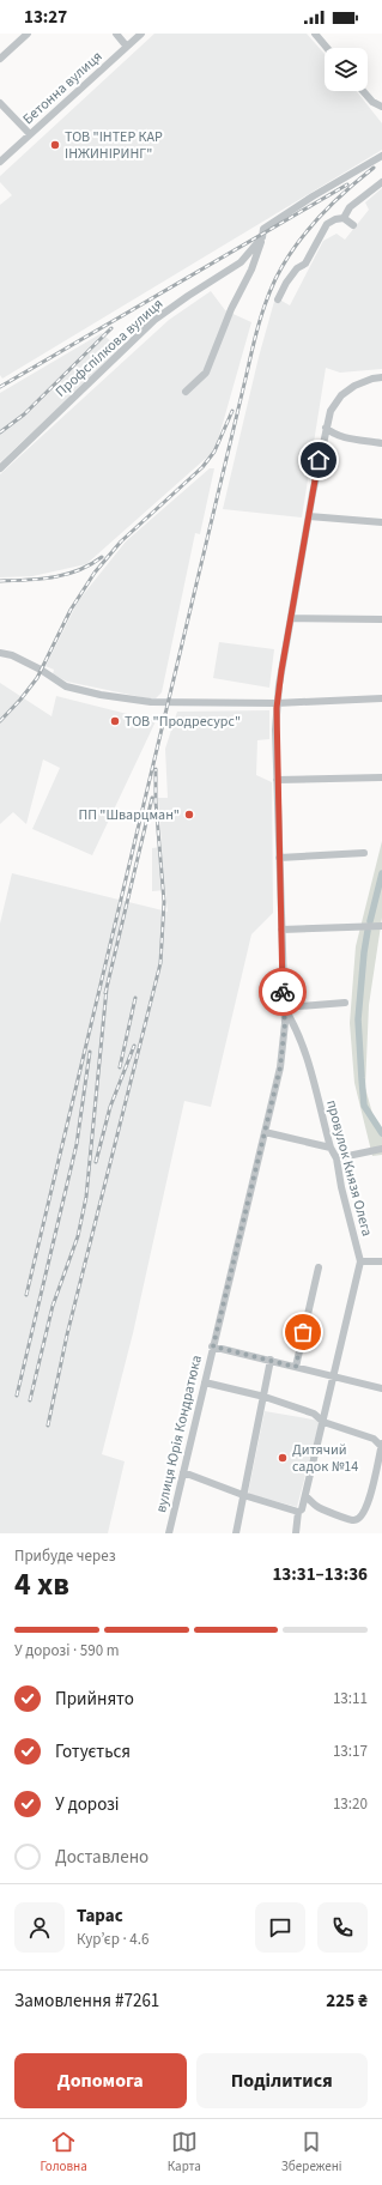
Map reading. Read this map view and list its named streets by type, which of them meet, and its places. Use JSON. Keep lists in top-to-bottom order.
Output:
{
  "streets": {
    "street": [
      "Бетонна вулиця",
      "Профспілкова вулиця",
      "провулок Князя Олега",
      "вулиця Юрія Кондратюка"
    ]
  },
  "crossings": [
    ["провулок Князя Олега", "вулиця Юрія Кондратюка"]
  ],
  "places": [
    "ТОВ \"ІНТЕР КАР ІНЖИНІРИНГ\"",
    "ТОВ \"Продресурс\"",
    "ПП \"Шварцман\"",
    "Дитячий садок №14"
  ],
  "page": {
    "status": "13:27",
    "heading": ["4 хв", "Прибуде через", "13:31–13:36"],
    "panel": [
      "Тарас",
      "Кур’єр · 4.6",
      "Замовлення #7261",
      "225 ₴"
    ],
    "bar": "У дорозі · 590 m",
    "list": [
      ["Прийнято", "13:11"],
      ["Готується", "13:17"],
      ["У дорозі", "13:20"],
      "Доставлено"
    ],
    "buttons": ["Допомога", "Поділитися"],
    "tabs": ["Головна", "Карта", "Збережені"]
  }
}
